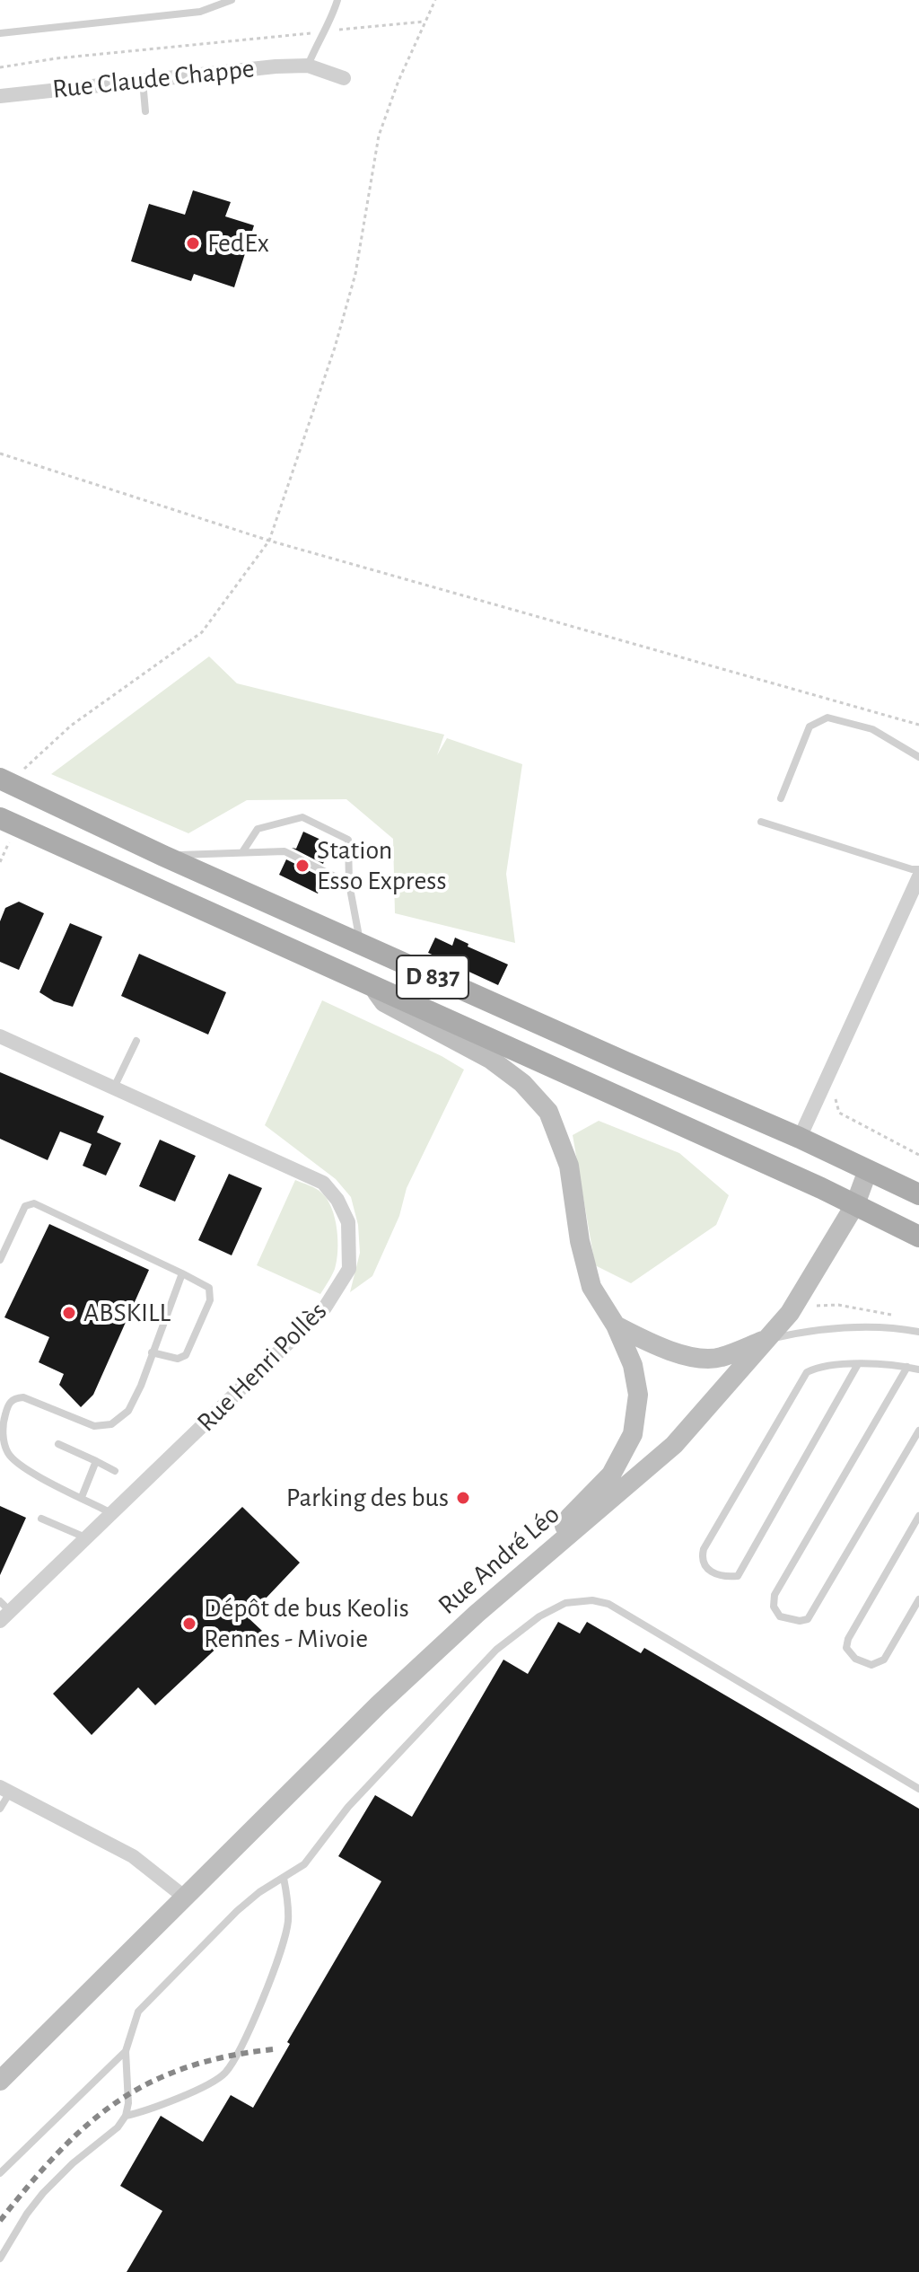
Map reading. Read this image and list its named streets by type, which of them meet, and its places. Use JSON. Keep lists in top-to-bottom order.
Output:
{
  "streets": {
    "main road": ["D 837"],
    "street": ["Rue Claude Chappe", "Rue Henri Pollès", "Rue André Léo"]
  },
  "crossings": [
    ["D 837", "Rue André Léo"]
  ],
  "places": [
    "FedEx",
    "Station Esso Express",
    "ABSKILL",
    "Parking des bus",
    "Dépôt de bus Keolis Rennes - Mivoie"
  ]
}
